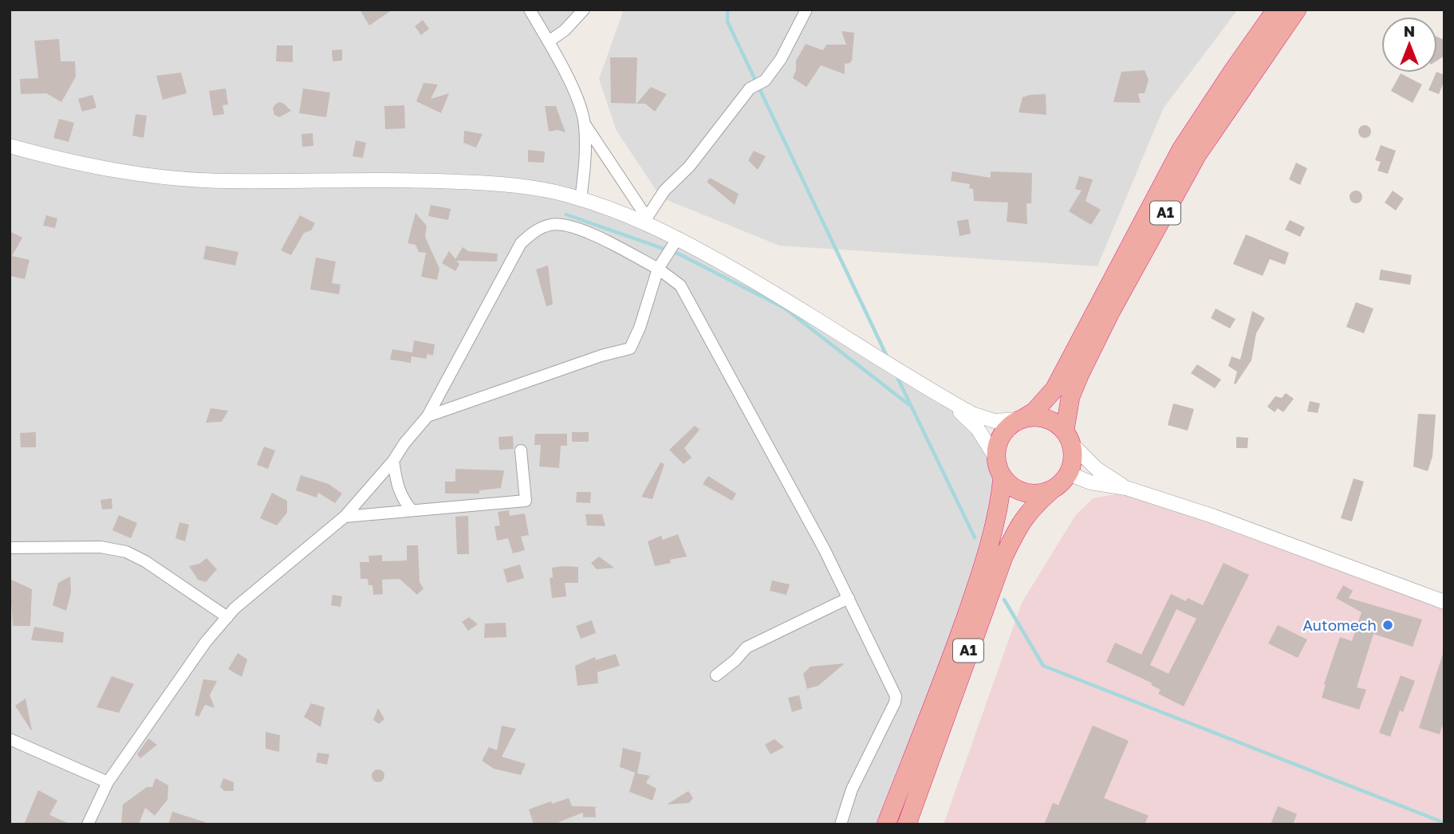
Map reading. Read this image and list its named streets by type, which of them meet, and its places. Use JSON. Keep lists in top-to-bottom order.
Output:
{
  "streets": {
    "highway": ["A1"]
  },
  "places": ["Automech"],
  "north": "top"
}
